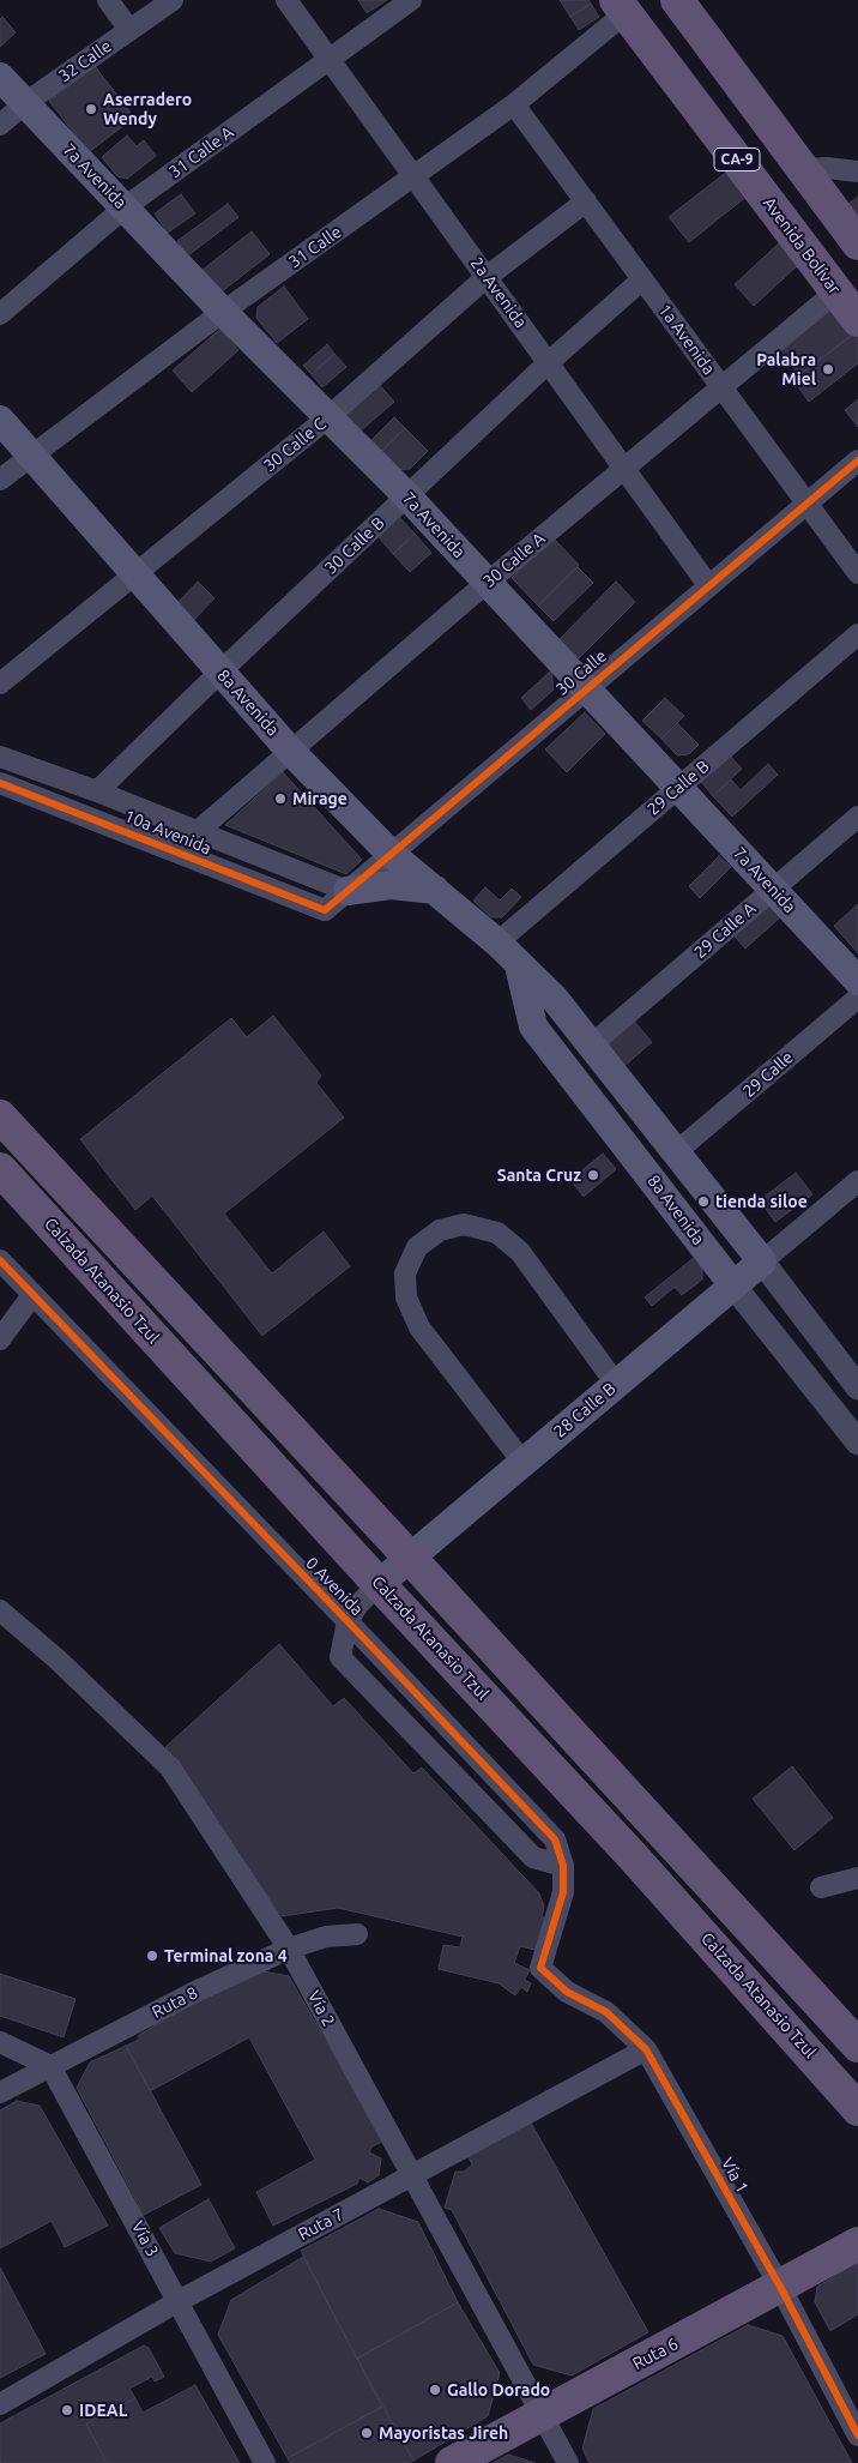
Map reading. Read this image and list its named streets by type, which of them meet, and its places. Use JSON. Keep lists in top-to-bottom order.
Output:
{
  "streets": {
    "main road": [
      "CA-9",
      "7a Avenida",
      "Avenida Bolívar",
      "8a Avenida",
      "Calzada Atanasio Tzul",
      "28 Calle B",
      "Ruta 6"
    ],
    "street": [
      "32 Calle",
      "31 Calle A",
      "31 Calle",
      "2a Avenida",
      "1a Avenida",
      "30 Calle C",
      "30 Calle B",
      "30 Calle A",
      "30 Calle",
      "29 Calle B",
      "10a Avenida",
      "29 Calle A",
      "29 Calle",
      "0 Avenida",
      "Ruta 8",
      "Vía 2",
      "Vía 1",
      "Ruta 7",
      "Vía 3"
    ]
  },
  "crossings": [
    ["32 Calle", "7a Avenida"],
    ["31 Calle A", "7a Avenida"],
    ["31 Calle A", "2a Avenida"],
    ["7a Avenida", "31 Calle"],
    ["7a Avenida", "30 Calle C"],
    ["7a Avenida", "30 Calle B"],
    ["7a Avenida", "30 Calle A"],
    ["7a Avenida", "30 Calle"],
    ["7a Avenida", "29 Calle B"],
    ["7a Avenida", "29 Calle A"],
    ["Avenida Bolívar", "31 Calle"],
    ["Avenida Bolívar", "30 Calle A"],
    ["31 Calle", "2a Avenida"],
    ["31 Calle", "1a Avenida"],
    ["31 Calle", "8a Avenida"],
    ["2a Avenida", "30 Calle C"],
    ["2a Avenida", "30 Calle B"],
    ["2a Avenida", "30 Calle A"],
    ["2a Avenida", "30 Calle"],
    ["1a Avenida", "30 Calle C"],
    ["1a Avenida", "30 Calle B"],
    ["1a Avenida", "30 Calle A"],
    ["1a Avenida", "30 Calle"],
    ["30 Calle C", "8a Avenida"],
    ["30 Calle B", "8a Avenida"],
    ["30 Calle B", "10a Avenida"],
    ["30 Calle A", "8a Avenida"],
    ["30 Calle A", "10a Avenida"],
    ["30 Calle", "8a Avenida"],
    ["30 Calle", "10a Avenida"],
    ["8a Avenida", "29 Calle B"],
    ["8a Avenida", "29 Calle A"],
    ["8a Avenida", "29 Calle"],
    ["8a Avenida", "28 Calle B"],
    ["Calzada Atanasio Tzul", "28 Calle B"],
    ["28 Calle B", "0 Avenida"],
    ["0 Avenida", "Vía 1"],
    ["Ruta 8", "Vía 2"],
    ["Ruta 8", "Vía 3"],
    ["Vía 2", "Ruta 7"],
    ["Vía 2", "Ruta 6"],
    ["Vía 1", "Ruta 7"],
    ["Vía 1", "Ruta 6"],
    ["Ruta 7", "Vía 3"]
  ],
  "places": [
    "Aserradero Wendy",
    "Palabra Miel",
    "Mirage",
    "Santa Cruz",
    "tienda siloe",
    "Terminal zona 4",
    "Gallo Dorado",
    "IDEAL",
    "Mayoristas Jireh"
  ]
}
